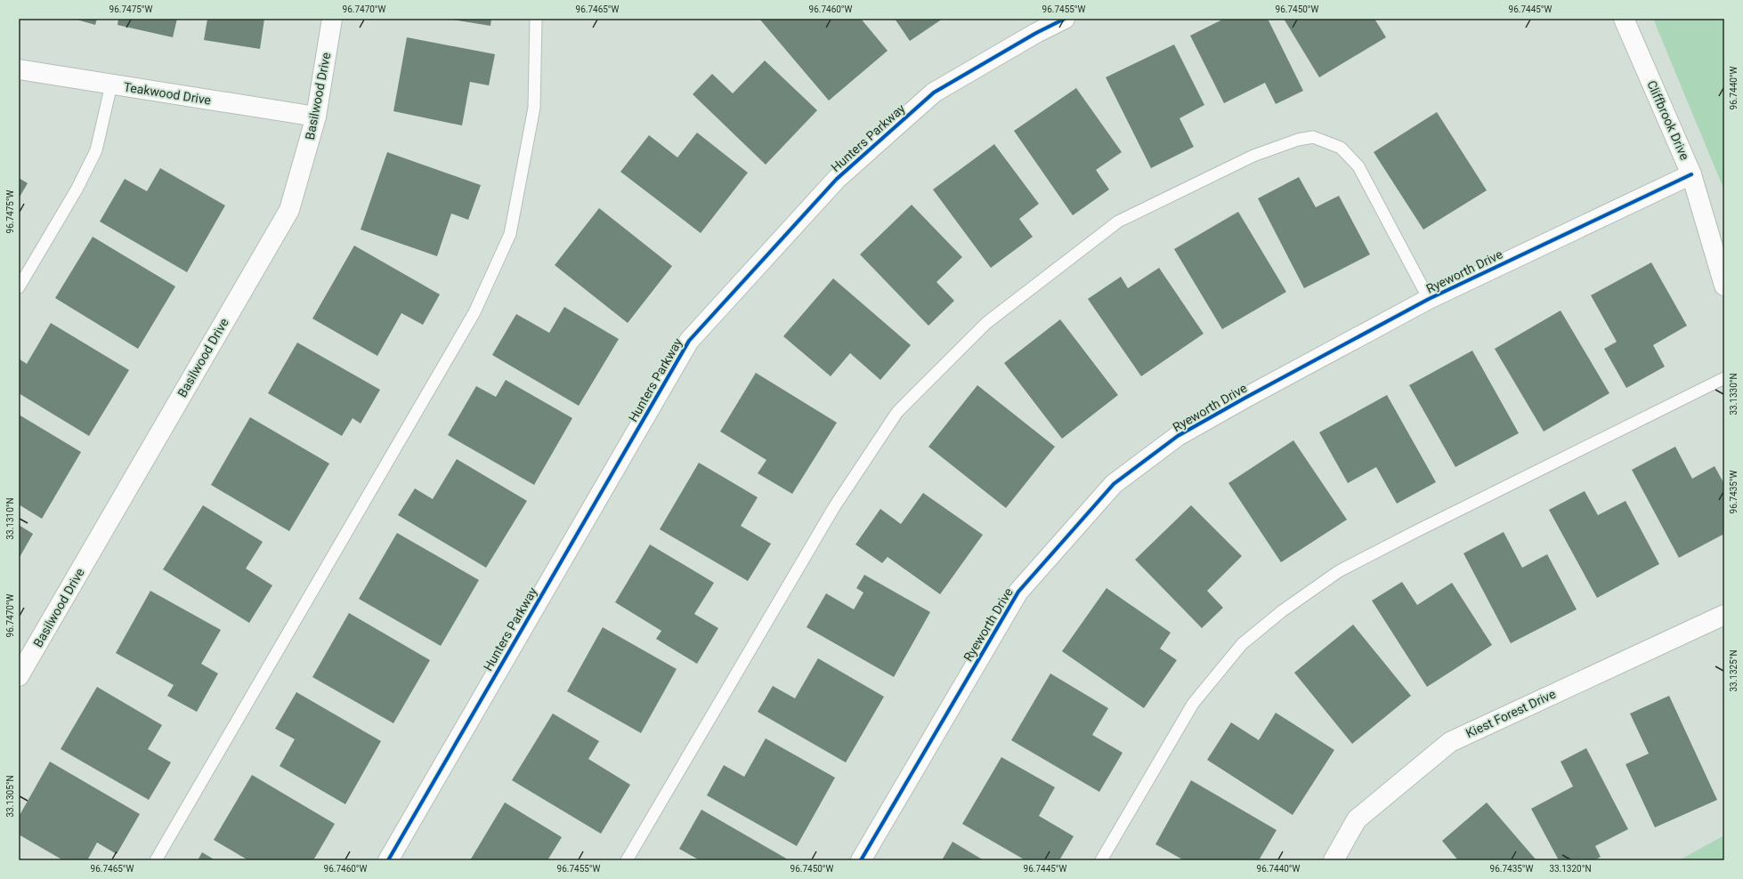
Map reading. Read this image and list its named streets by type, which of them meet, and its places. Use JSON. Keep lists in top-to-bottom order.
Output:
{
  "streets": {
    "street": [
      "Teakwood Drive",
      "Basilwood Drive",
      "Cliffbrook Drive",
      "Hunters Parkway",
      "Ryeworth Drive",
      "Kiest Forest Drive"
    ]
  },
  "crossings": [
    ["Teakwood Drive", "Basilwood Drive"],
    ["Cliffbrook Drive", "Ryeworth Drive"]
  ],
  "coordinates": [
    "96.7475°W",
    "96.7470°W",
    "96.7465°W",
    "96.7460°W",
    "96.7455°W",
    "96.7450°W",
    "96.7445°W",
    "96.7440°W",
    "33.1330°N",
    "96.7435°W",
    "33.1310°N",
    "33.1325°N",
    "33.1305°N",
    "33.1320°N"
  ]
}
